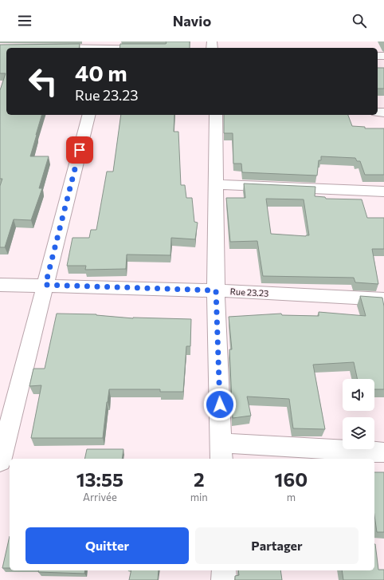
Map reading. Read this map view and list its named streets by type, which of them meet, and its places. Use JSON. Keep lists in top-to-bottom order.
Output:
{
  "streets": {
    "street": ["Rue 23.23"]
  },
  "page": {
    "header": "Navio",
    "turn": ["40 m", "Rue 23.23"],
    "eta": [
      "13:55",
      "Arrivée",
      "2",
      "min",
      "160",
      "m"
    ],
    "buttons": ["Quitter", "Partager"]
  }
}
